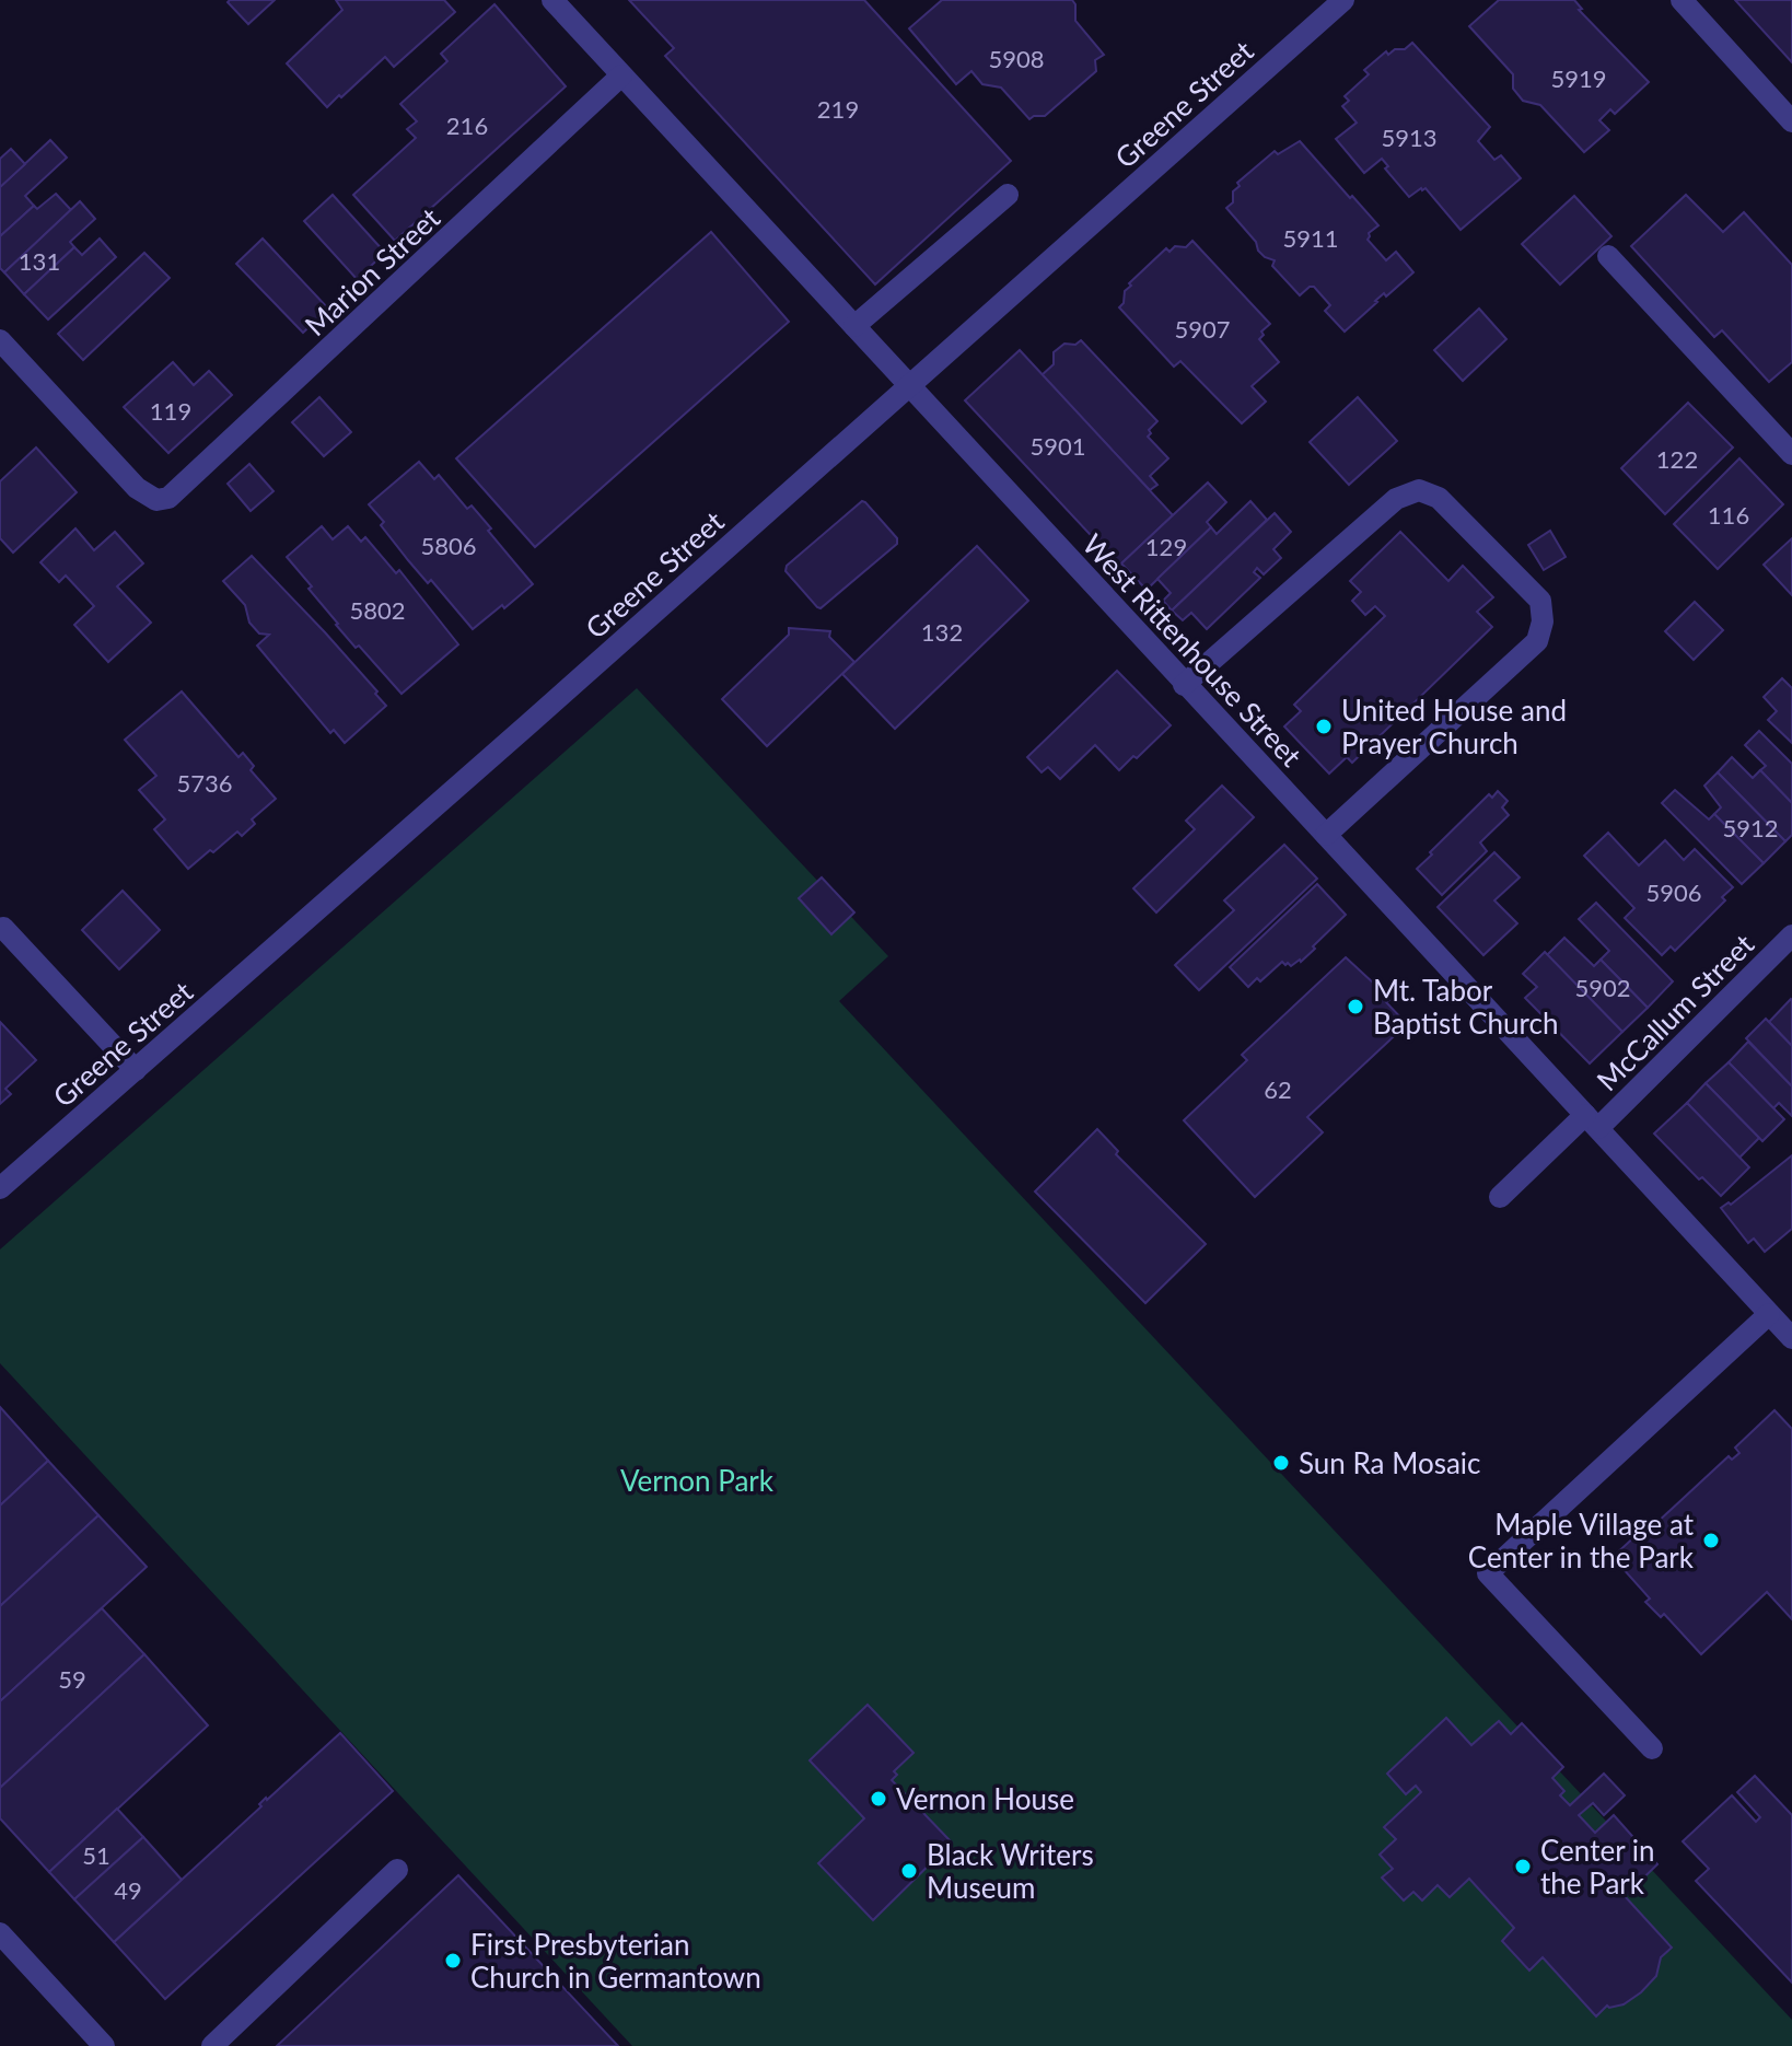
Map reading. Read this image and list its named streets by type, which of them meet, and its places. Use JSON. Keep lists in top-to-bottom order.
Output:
{
  "streets": {
    "street": [
      "Greene Street",
      "Marion Street",
      "West Rittenhouse Street",
      "McCallum Street"
    ]
  },
  "crossings": [
    ["Greene Street", "West Rittenhouse Street"],
    ["Marion Street", "West Rittenhouse Street"],
    ["West Rittenhouse Street", "McCallum Street"]
  ],
  "parks": ["Vernon Park"],
  "places": [
    "United House and Prayer Church",
    "Mt. Tabor Baptist Church",
    "Sun Ra Mosaic",
    "Maple Village at Center in the Park",
    "Vernon House",
    "Center in the Park",
    "Black Writers Museum",
    "First Presbyterian Church in Germantown"
  ],
  "house_numbers": [
    "5908",
    "5919",
    "219",
    "216",
    "5913",
    "5911",
    "131",
    "5907",
    "119",
    "5901",
    "122",
    "116",
    "5806",
    "129",
    "5802",
    "132",
    "5736",
    "5912",
    "5906",
    "5902",
    "62",
    "59",
    "51",
    "49"
  ]
}
